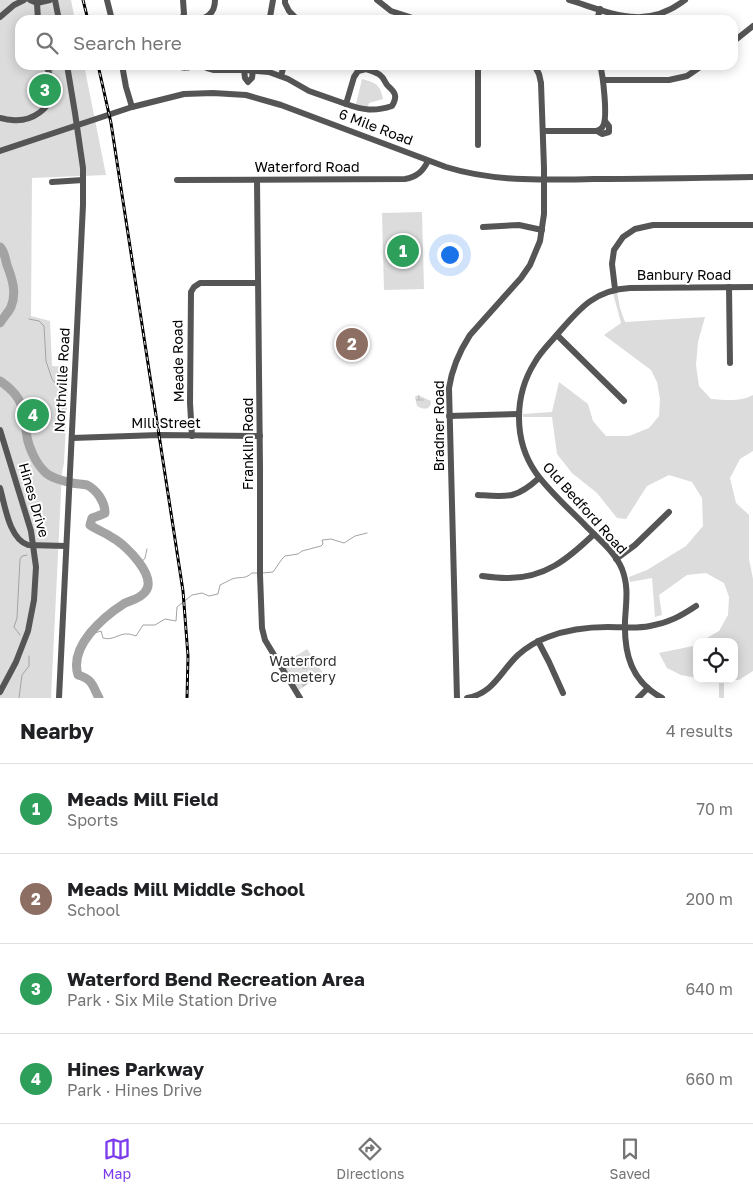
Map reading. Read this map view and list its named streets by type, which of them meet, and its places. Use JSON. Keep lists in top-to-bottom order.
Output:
{
  "streets": {
    "street": [
      "6 Mile Road",
      "Waterford Road",
      "Banbury Road",
      "Meade Road",
      "Northville Road",
      "Mill Street",
      "Bradner Road",
      "Franklin Road",
      "Hines Drive",
      "Old Bedford Road"
    ]
  },
  "crossings": [
    ["6 Mile Road", "Waterford Road"],
    ["6 Mile Road", "Northville Road"],
    ["6 Mile Road", "Bradner Road"],
    ["Waterford Road", "Franklin Road"],
    ["Banbury Road", "Old Bedford Road"],
    ["Meade Road", "Mill Street"],
    ["Meade Road", "Franklin Road"],
    ["Northville Road", "Mill Street"],
    ["Mill Street", "Franklin Road"]
  ],
  "parks": ["Waterford Cemetery"],
  "page": {
    "search": "Search here",
    "pins": [
      "3",
      "1",
      "2",
      "4"
    ],
    "heading": ["Nearby", "4 results"],
    "list": [
      {
        "mark": "1",
        "name": "Meads Mill Field",
        "note": "Sports",
        "value": "70 m"
      },
      {
        "mark": "2",
        "name": "Meads Mill Middle School",
        "note": "School",
        "value": "200 m"
      },
      {
        "mark": "3",
        "name": "Waterford Bend Recreation Area",
        "note": "Park · Six Mile Station Drive",
        "value": "640 m"
      },
      {
        "mark": "4",
        "name": "Hines Parkway",
        "note": "Park · Hines Drive",
        "value": "660 m"
      }
    ],
    "nav": ["Map", "Directions", "Saved"]
  }
}
